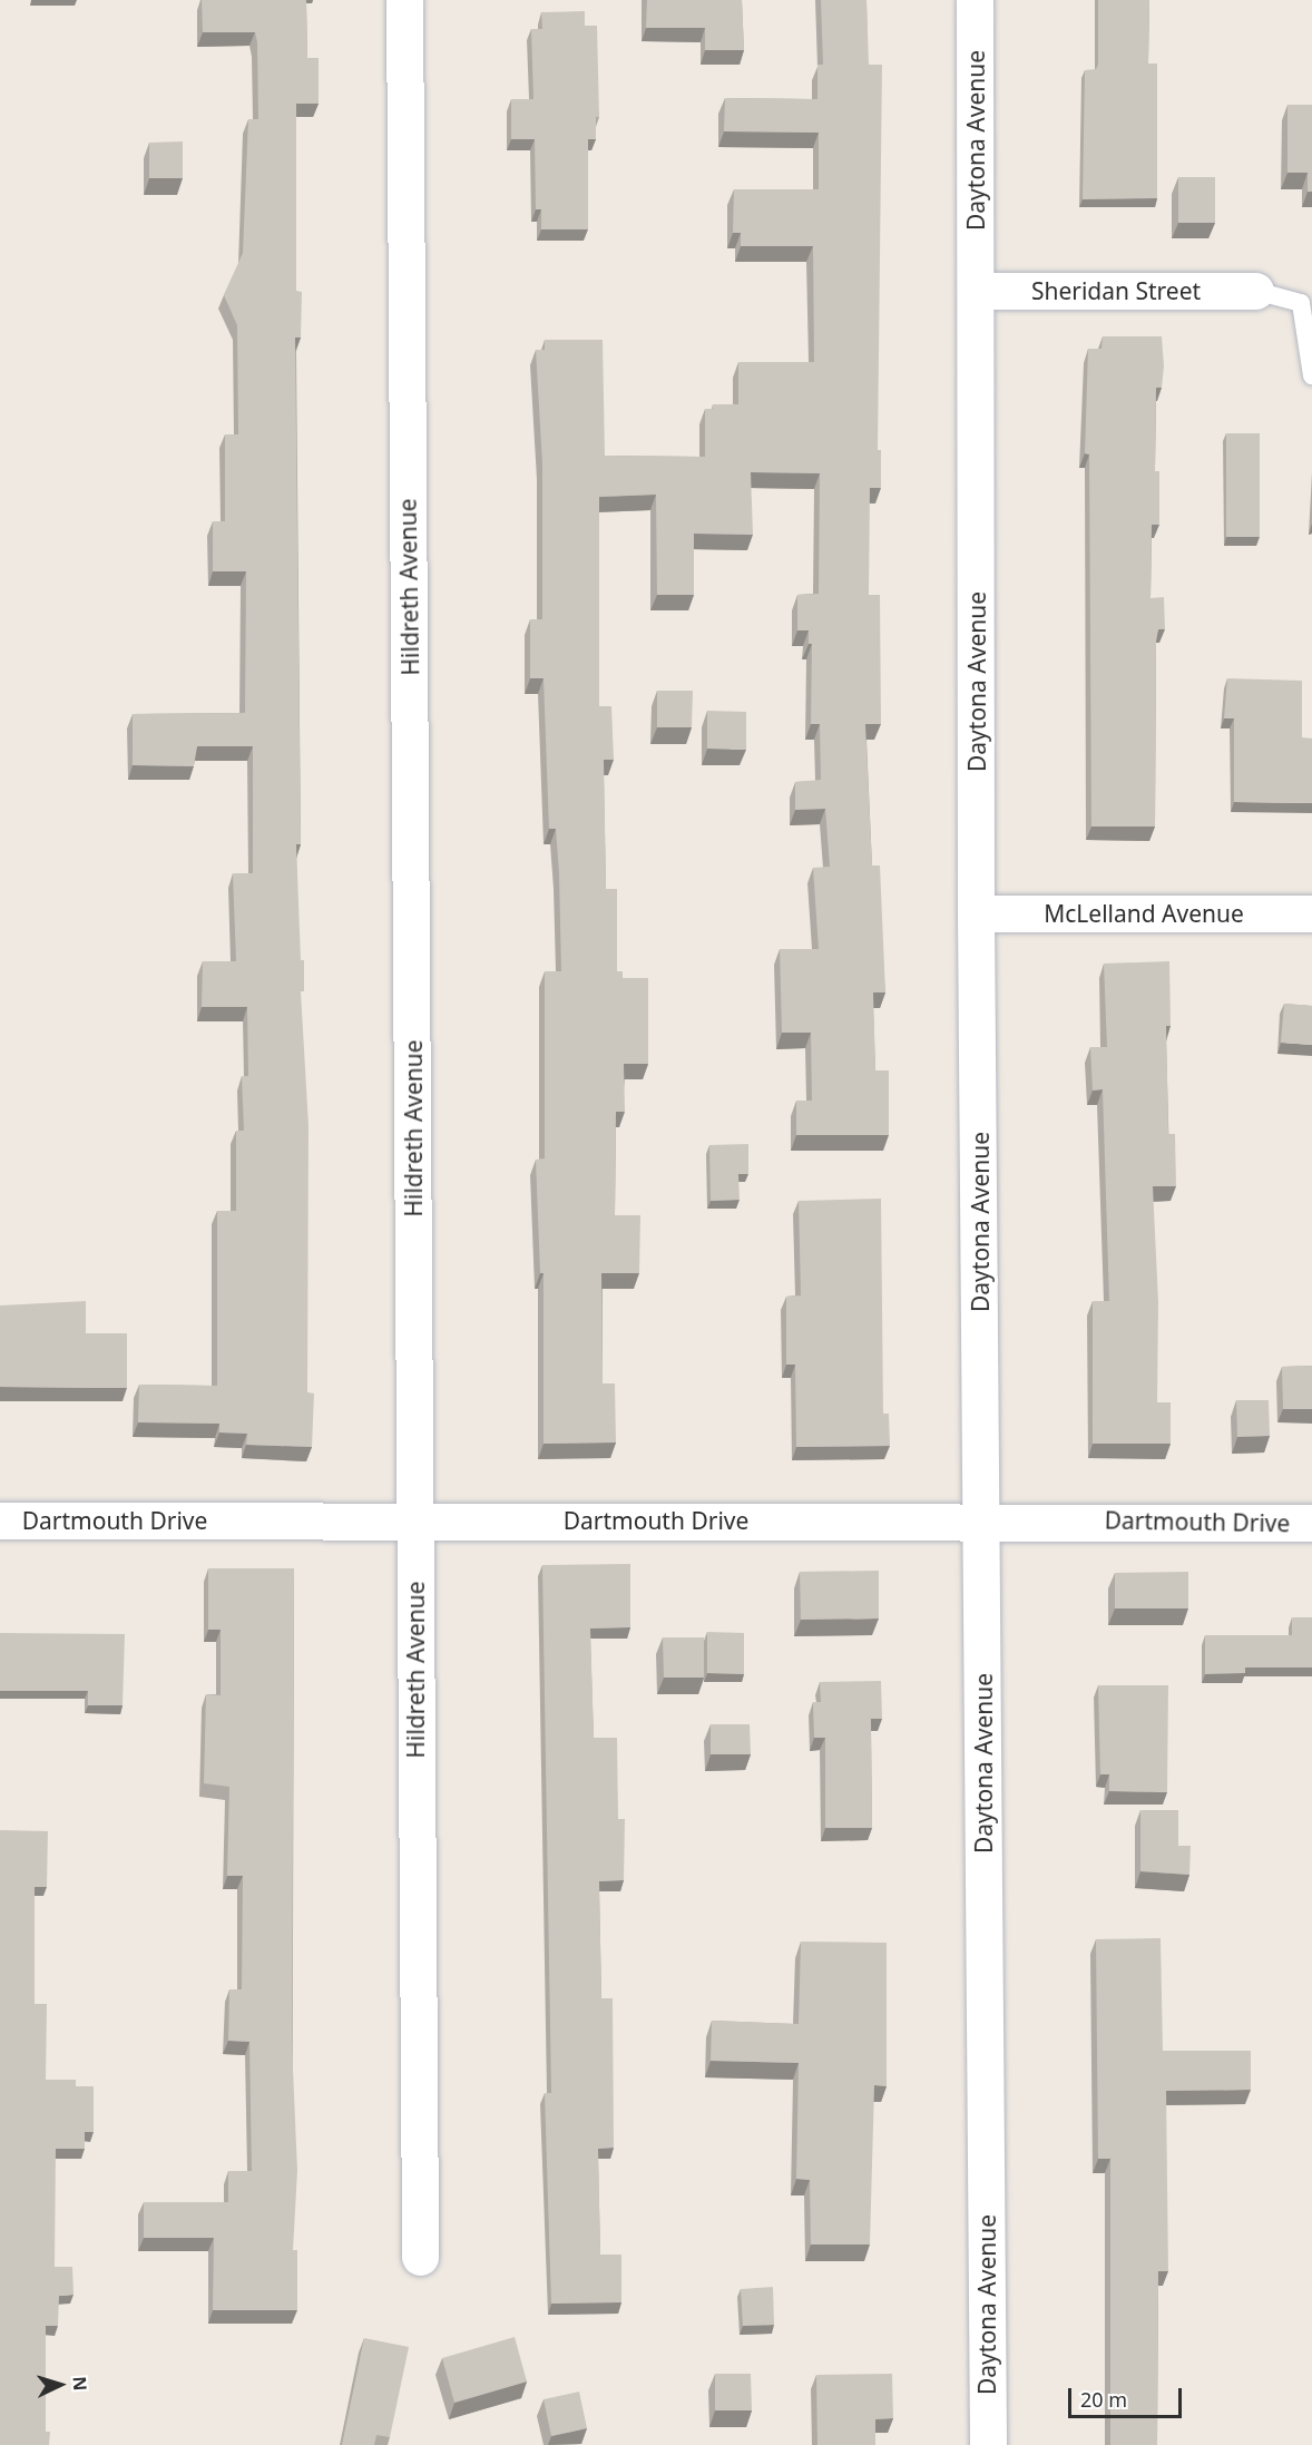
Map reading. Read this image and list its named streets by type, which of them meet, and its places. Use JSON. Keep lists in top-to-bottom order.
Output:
{
  "streets": {
    "street": [
      "Daytona Avenue",
      "Sheridan Street",
      "Hildreth Avenue",
      "McLelland Avenue",
      "Dartmouth Drive"
    ]
  },
  "crossings": [
    ["Daytona Avenue", "Sheridan Street"],
    ["Daytona Avenue", "McLelland Avenue"],
    ["Daytona Avenue", "Dartmouth Drive"],
    ["Hildreth Avenue", "Dartmouth Drive"]
  ],
  "scale_bar": "20 m",
  "north": "right"
}
